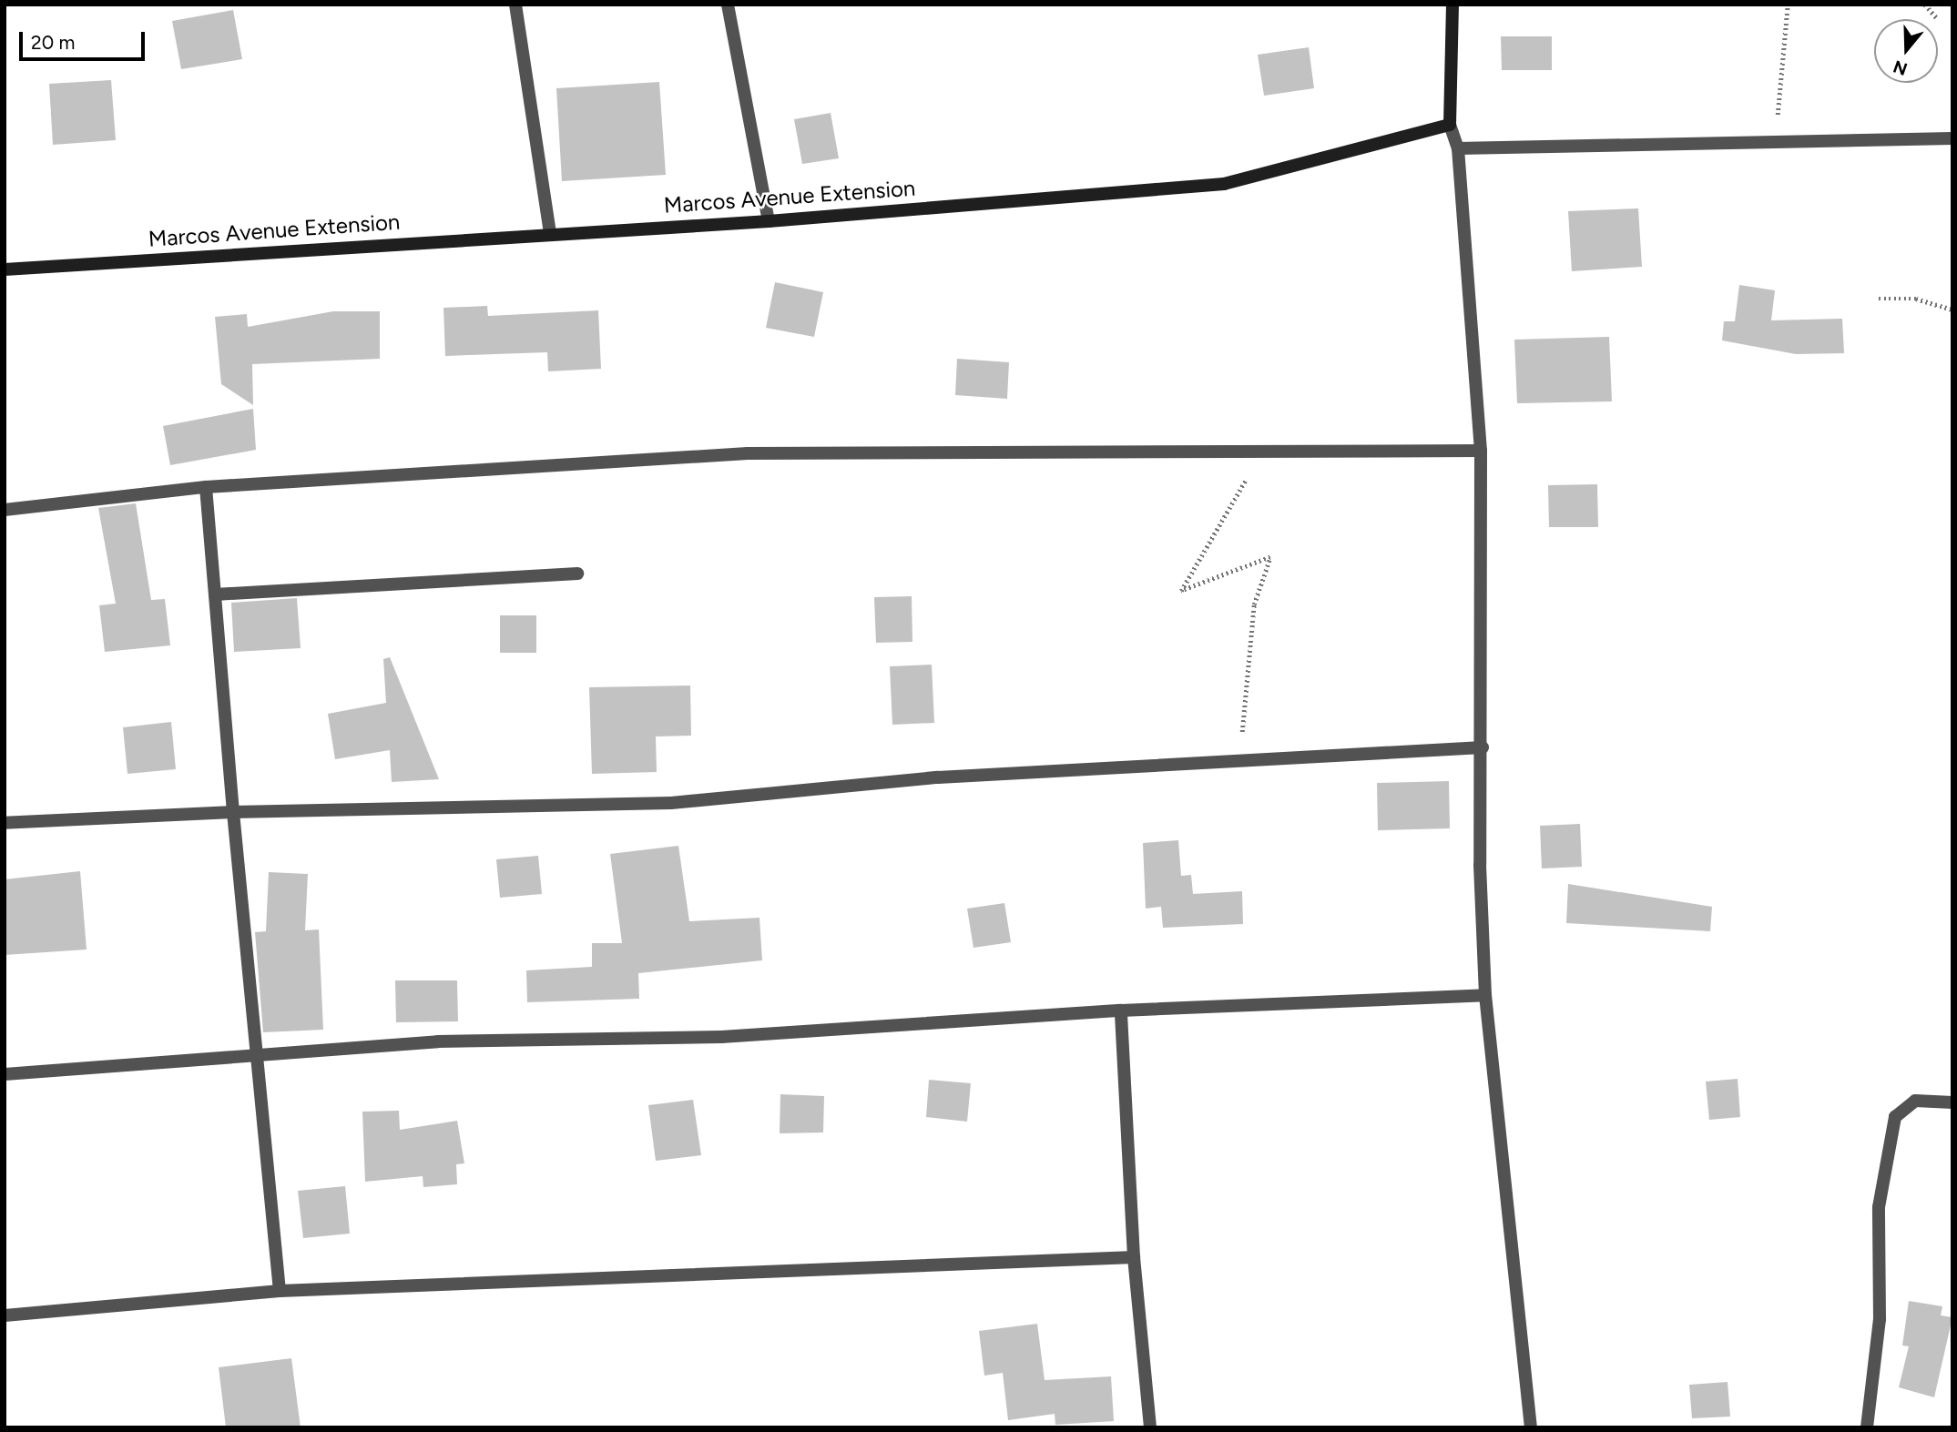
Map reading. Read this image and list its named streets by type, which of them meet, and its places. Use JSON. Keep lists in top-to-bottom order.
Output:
{
  "streets": {
    "street": ["Marcos Avenue Extension"]
  },
  "scale_bar": "20 m",
  "north": "bottom"
}
